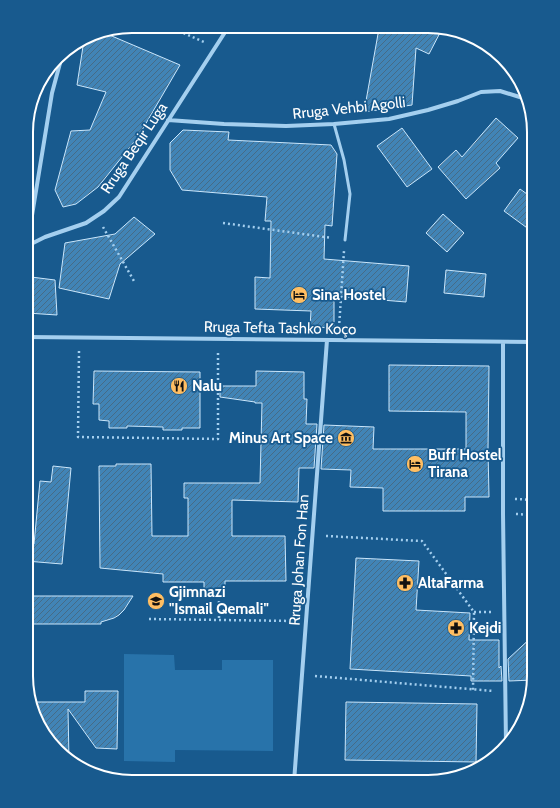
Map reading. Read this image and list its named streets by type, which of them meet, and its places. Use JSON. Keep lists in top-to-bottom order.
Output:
{
  "streets": {
    "street": [
      "Rruga Vehbi Agolli",
      "Rruga Beqir Luga",
      "Rruga Tefta Tashko Koço",
      "Rruga Johan Fon Han"
    ]
  },
  "crossings": [
    ["Rruga Vehbi Agolli", "Rruga Beqir Luga"],
    ["Rruga Tefta Tashko Koço", "Rruga Johan Fon Han"]
  ],
  "places": {
    "hotel": ["Sina Hostel", "Buff Hostel Tirana"],
    "restaurant": ["Nalu"],
    "museum": ["Minus Art Space"],
    "pharmacy": ["AltaFarma", "Kejdi"],
    "school or university": ["Gjimnazi \"Ismail Qemali\""]
  }
}
